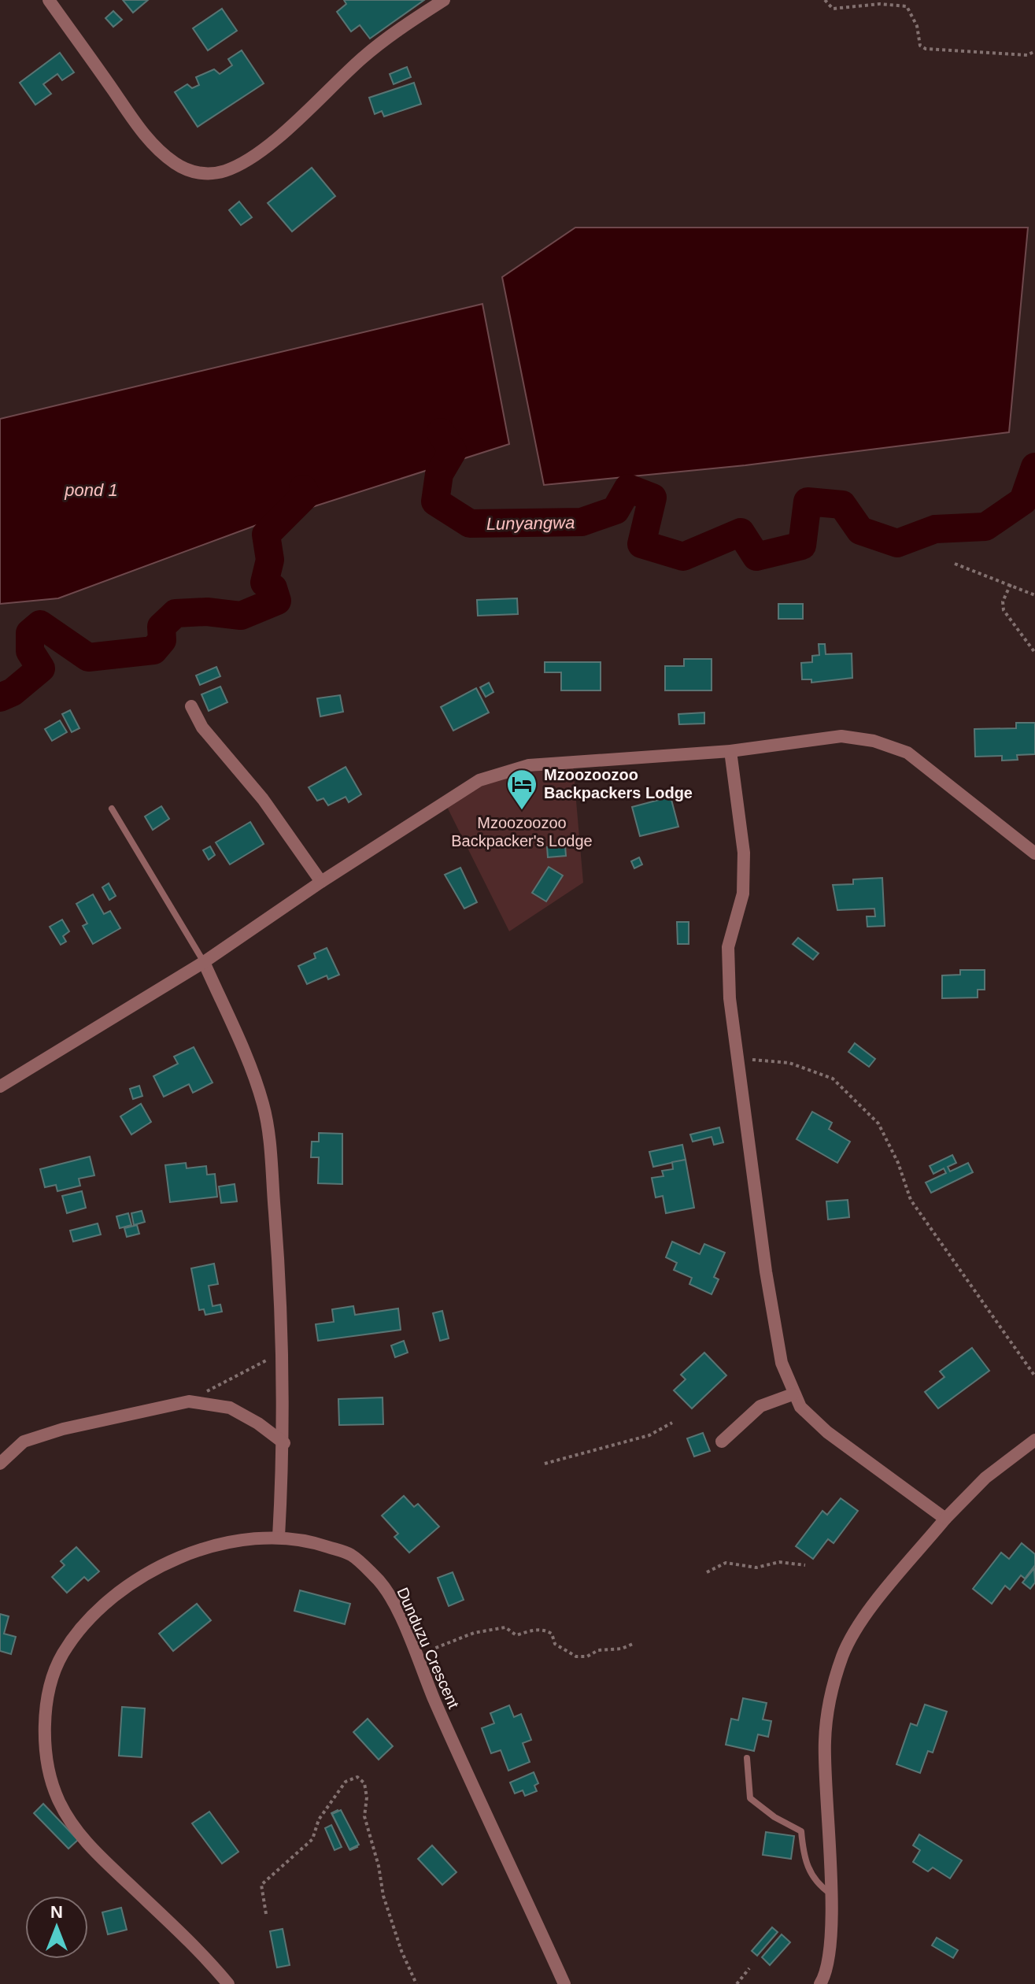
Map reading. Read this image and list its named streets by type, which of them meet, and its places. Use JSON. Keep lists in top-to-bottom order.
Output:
{
  "streets": {
    "street": ["Dunduzu Crescent"]
  },
  "water": ["pond 1", "Lunyangwa"],
  "parks": ["Mzoozoozoo Backpacker's Lodge"],
  "places": {
    "hotel": ["Mzoozoozoo Backpackers Lodge"]
  },
  "north": "top"
}
